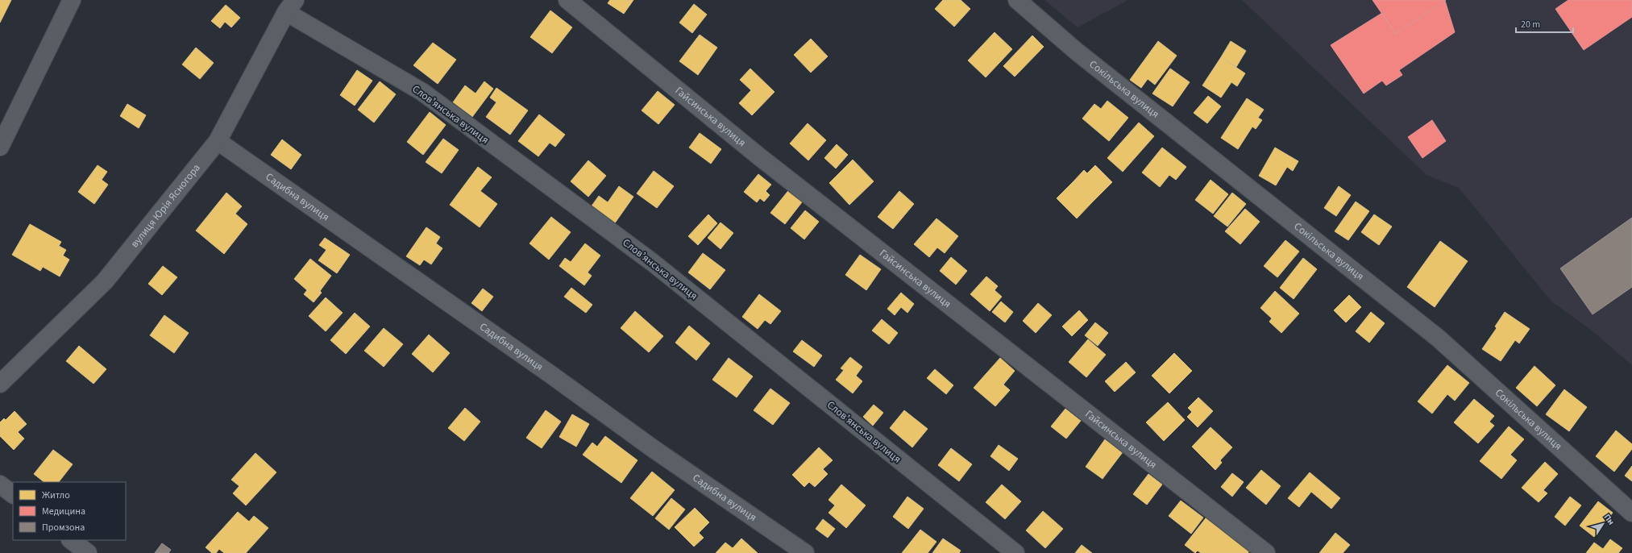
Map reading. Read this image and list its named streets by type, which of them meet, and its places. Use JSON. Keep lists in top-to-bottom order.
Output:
{
  "streets": {
    "street": [
      "Сокільська вулиця",
      "Словʼянська вулиця",
      "Гайсинська вулиця",
      "Садибна вулиця",
      "вулиця Юрія Ясногора"
    ]
  },
  "crossings": [
    ["Словʼянська вулиця", "вулиця Юрія Ясногора"],
    ["Садибна вулиця", "вулиця Юрія Ясногора"]
  ],
  "legend": ["Житло", "Медицина", "Промзона"],
  "scale_bar": "20 m",
  "north": "top right"
}
